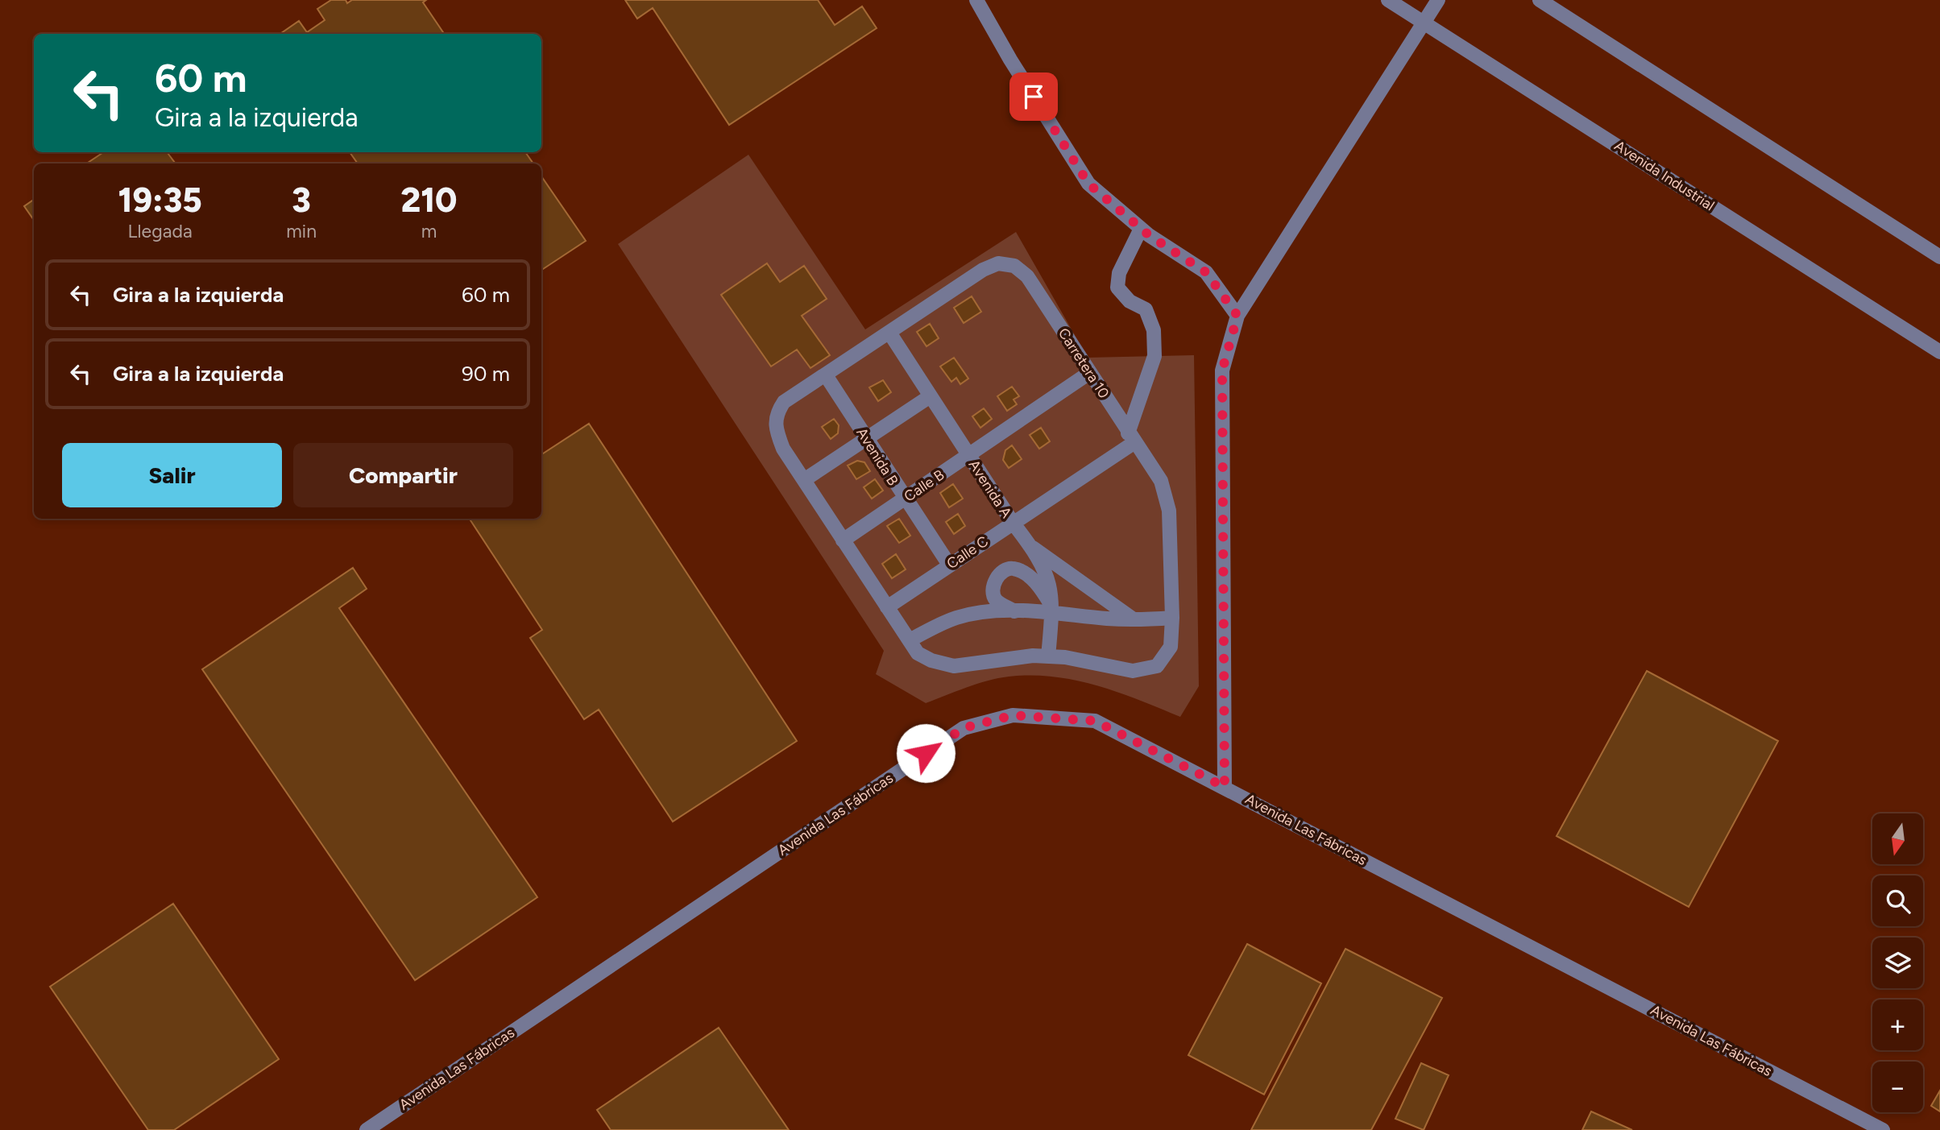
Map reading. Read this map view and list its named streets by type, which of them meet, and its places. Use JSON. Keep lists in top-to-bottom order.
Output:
{
  "streets": {
    "street": [
      "Avenida Industrial",
      "Carretera 10",
      "Avenida B",
      "Calle B",
      "Avenida A",
      "Calle C",
      "Avenida Las Fábricas"
    ]
  },
  "crossings": [
    ["Carretera 10", "Avenida B"],
    ["Carretera 10", "Calle B"],
    ["Carretera 10", "Avenida A"],
    ["Carretera 10", "Calle C"],
    ["Avenida B", "Calle B"],
    ["Avenida B", "Calle C"],
    ["Calle B", "Avenida A"],
    ["Avenida A", "Calle C"]
  ],
  "north": "bottom",
  "page": {
    "turn": ["60 m", "Gira a la izquierda"],
    "eta": [
      "19:35",
      "Llegada",
      "3",
      "min",
      "210",
      "m"
    ],
    "list": [
      {
        "name": "Gira a la izquierda",
        "value": "60 m"
      },
      {
        "name": "Gira a la izquierda",
        "value": "90 m"
      }
    ],
    "buttons": ["Salir", "Compartir"],
    "map_buttons": ["+", "−"]
  }
}
